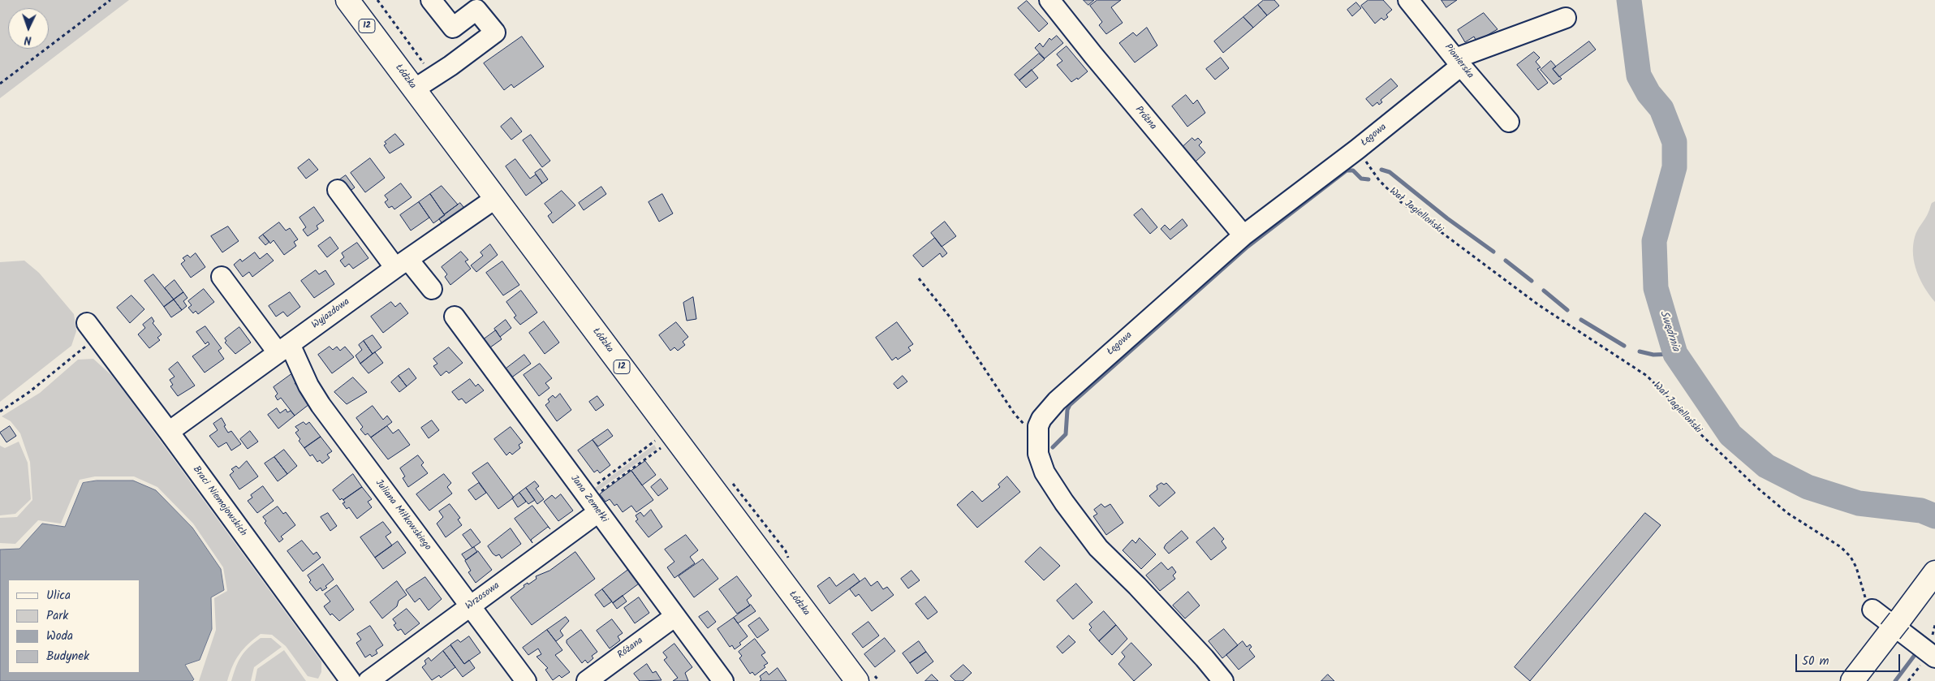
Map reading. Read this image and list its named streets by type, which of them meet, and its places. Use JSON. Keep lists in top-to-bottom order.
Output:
{
  "streets": {
    "main road": ["12", "Łódzka"],
    "street": [
      "Pionierska",
      "Próżna",
      "Łęgowa",
      "Wyjazdowa",
      "Jana Zemełki",
      "Braci Niemojowskich",
      "Juliana Miłkowskiego",
      "Wrzosowa",
      "Różana"
    ],
    "path": ["Wał Jagielloński"]
  },
  "crossings": [
    ["Pionierska", "Łęgowa"],
    ["Łódzka", "Wyjazdowa"],
    ["Próżna", "Łęgowa"],
    ["Łęgowa", "Wał Jagielloński"],
    ["Wyjazdowa", "Braci Niemojowskich"],
    ["Wyjazdowa", "Juliana Miłkowskiego"],
    ["Jana Zemełki", "Wrzosowa"],
    ["Jana Zemełki", "Różana"],
    ["Juliana Miłkowskiego", "Wrzosowa"]
  ],
  "water": ["Swędrnia"],
  "legend": [
    "Ulica",
    "Park",
    "Woda",
    "Budynek"
  ],
  "scale_bar": "50 m",
  "north": "bottom"
}
